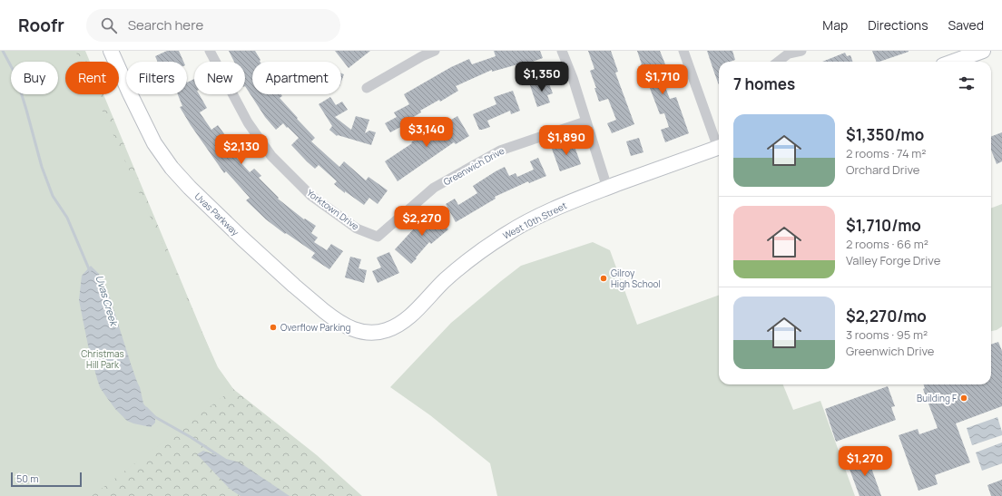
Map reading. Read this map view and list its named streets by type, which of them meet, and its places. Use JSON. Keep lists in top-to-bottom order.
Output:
{
  "streets": {
    "street": [
      "Greenwich Drive",
      "Yorktown Drive",
      "Uvas Parkway",
      "West 10th Street"
    ]
  },
  "crossings": [
    ["Greenwich Drive", "Yorktown Drive"],
    ["Uvas Parkway", "West 10th Street"]
  ],
  "water": ["Uvas Creek"],
  "parks": ["Christmas Hill Park"],
  "places": ["Gilroy High School", "Overflow Parking", "Building F"],
  "scale_bar": "50 m",
  "page": {
    "header": "Roofr",
    "search": "Search here",
    "nav": ["Map", "Directions", "Saved"],
    "price": [
      "$1,350",
      "$1,710",
      "$3,140",
      "$1,890",
      "$2,130",
      "$2,270",
      "$1,270"
    ],
    "chip": [
      "Buy",
      "Rent",
      "Filters",
      "New",
      "Apartment"
    ],
    "heading": "7 homes",
    "list": [
      {
        "name": "$1,350/mo",
        "note": "2 rooms · 74 m² · Orchard Drive"
      },
      {
        "name": "$1,710/mo",
        "note": "2 rooms · 66 m² · Valley Forge Drive"
      },
      {
        "name": "$2,270/mo",
        "note": "3 rooms · 95 m² · Greenwich Drive"
      }
    ],
    "scale": "50 m"
  }
}
